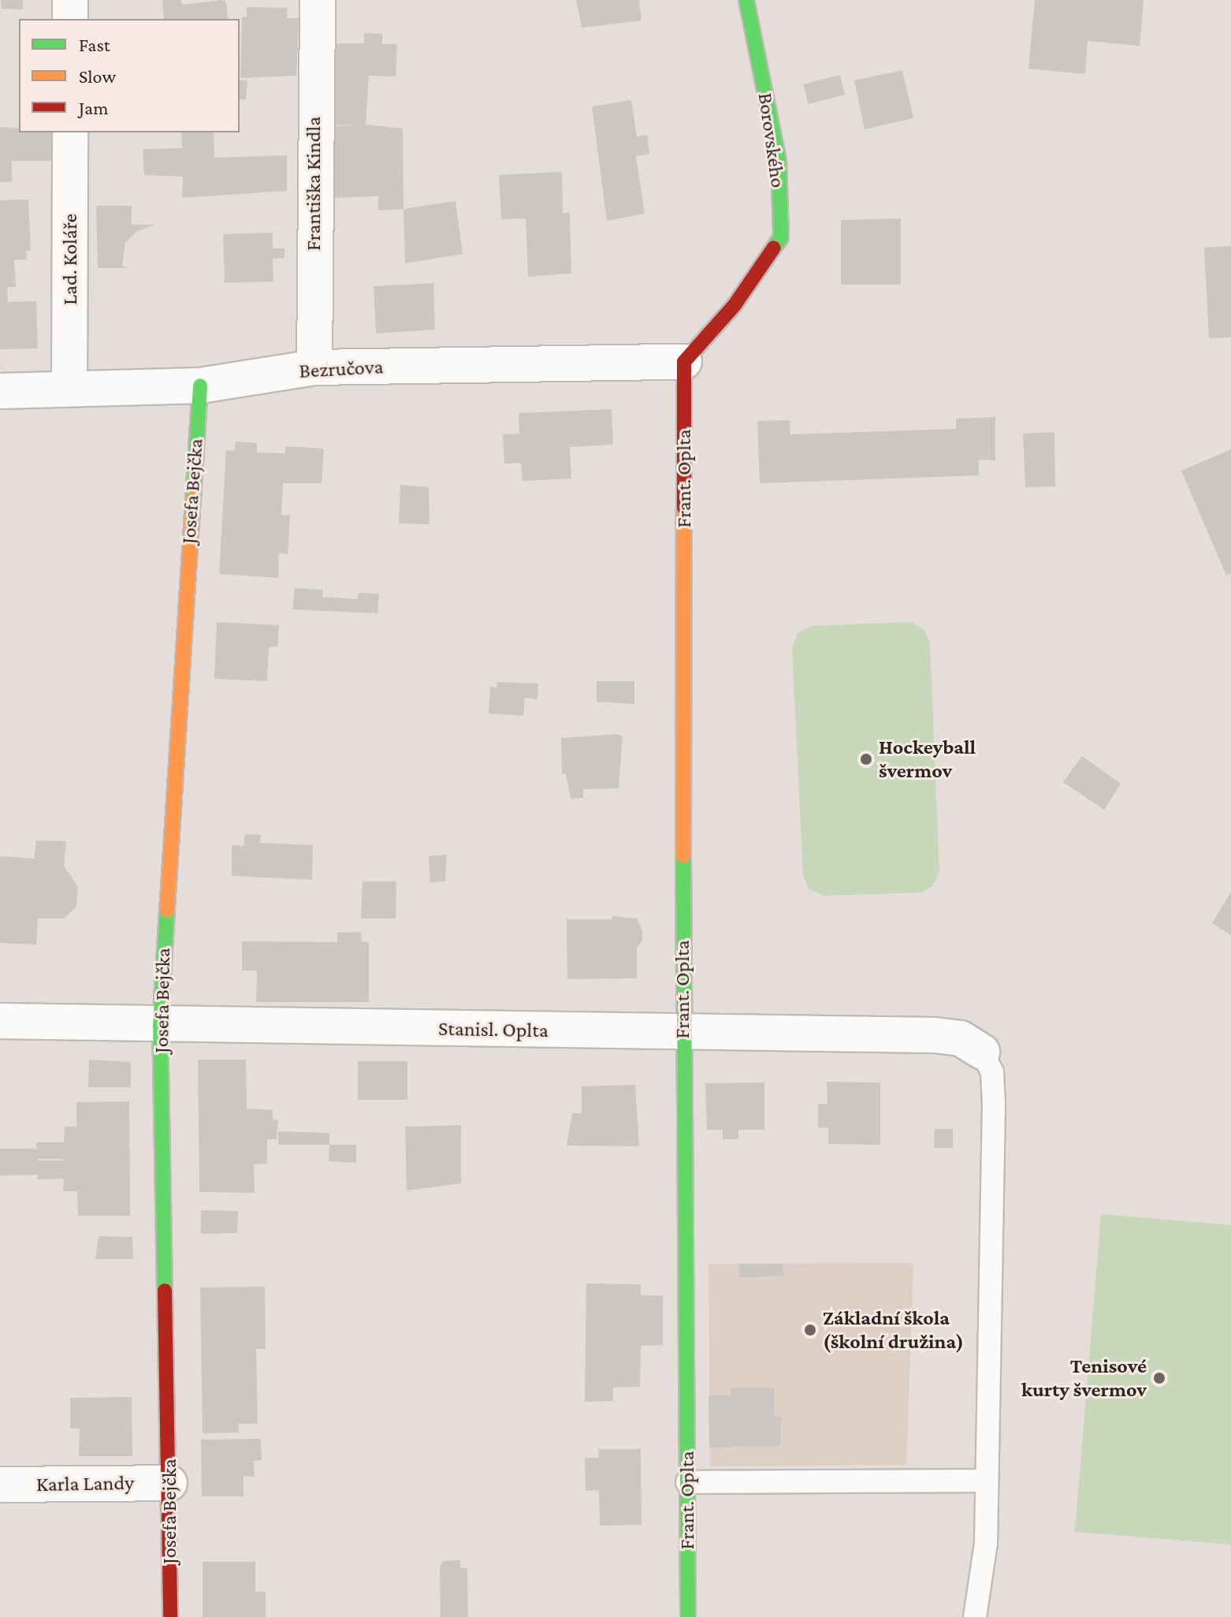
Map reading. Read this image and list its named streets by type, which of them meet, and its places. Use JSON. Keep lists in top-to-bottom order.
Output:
{
  "streets": {
    "street": [
      "Borovského",
      "Františka Kindla",
      "Lad. Koláře",
      "Bezručova",
      "Frant. Oplta",
      "Josefa Bejčka",
      "Stanisl. Oplta",
      "Karla Landy"
    ]
  },
  "crossings": [
    ["Borovského", "Bezručova"],
    ["Borovského", "Frant. Oplta"],
    ["Františka Kindla", "Bezručova"],
    ["Lad. Koláře", "Bezručova"],
    ["Bezručova", "Frant. Oplta"],
    ["Bezručova", "Josefa Bejčka"],
    ["Frant. Oplta", "Stanisl. Oplta"],
    ["Josefa Bejčka", "Stanisl. Oplta"],
    ["Josefa Bejčka", "Karla Landy"]
  ],
  "places": ["Hockeyball švermov", "Základní škola (školní družina)", "Tenisové kurty švermov"],
  "legend": ["Fast", "Slow", "Jam"]
}
